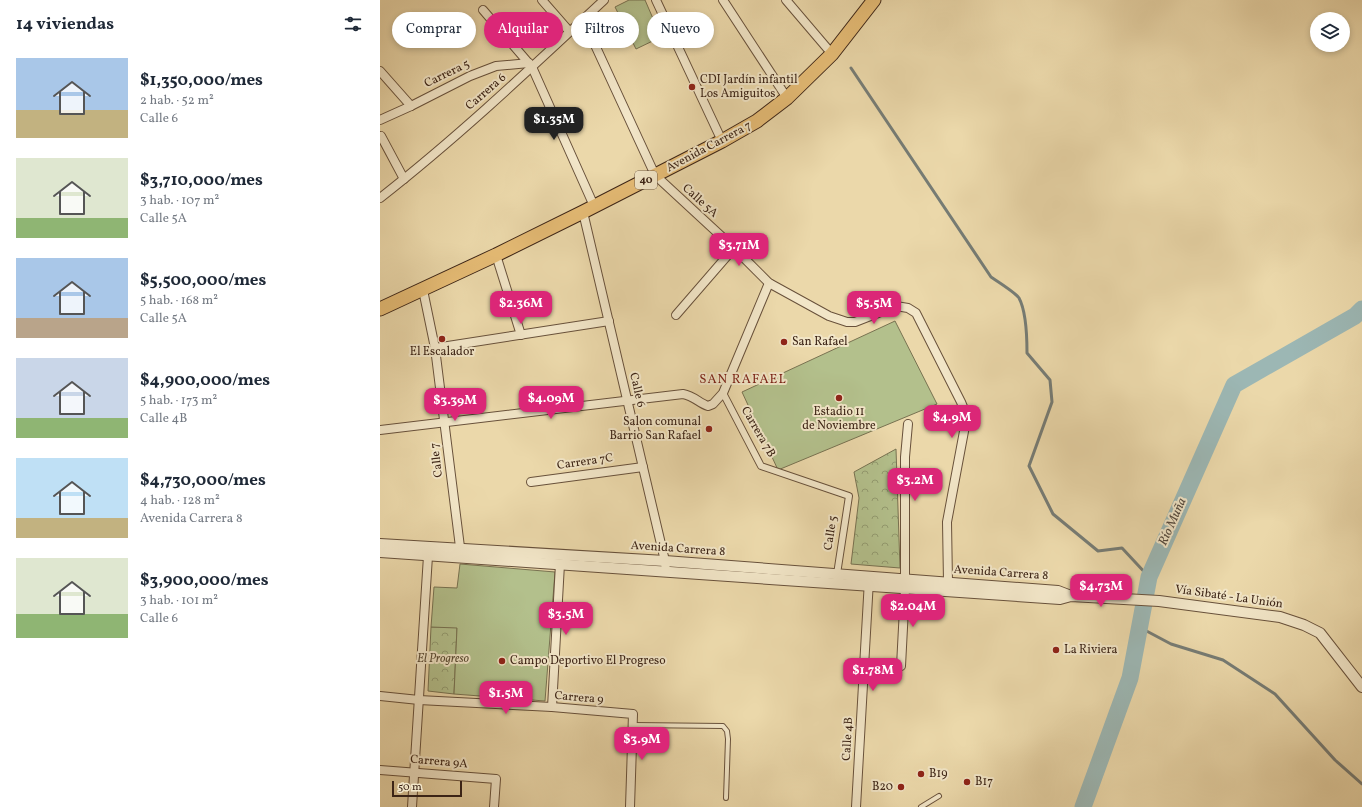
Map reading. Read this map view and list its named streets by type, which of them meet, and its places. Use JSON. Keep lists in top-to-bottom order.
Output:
{
  "streets": {
    "main road": ["Avenida Carrera 7", "40"],
    "street": [
      "Carrera 5",
      "Carrera 6",
      "Calle 5A",
      "Calle 6",
      "Carrera 7B",
      "Calle 7",
      "Carrera 7C",
      "Calle 5",
      "Avenida Carrera 8",
      "Vía Sibaté - La Unión",
      "Carrera 9",
      "Calle 4B",
      "Carrera 9A"
    ]
  },
  "crossings": [
    ["Carrera 5", "Carrera 6"],
    ["Carrera 5", "Calle 6"],
    ["Carrera 6", "Calle 6"],
    ["Avenida Carrera 7", "Calle 5A"],
    ["Avenida Carrera 7", "Calle 6"],
    ["Avenida Carrera 7", "Calle 7"],
    ["Calle 5A", "Avenida Carrera 8"],
    ["Calle 6", "Carrera 7C"],
    ["Calle 6", "Avenida Carrera 8"],
    ["Carrera 7B", "Calle 5"],
    ["Calle 7", "Avenida Carrera 8"],
    ["Calle 5", "Avenida Carrera 8"],
    ["Avenida Carrera 8", "Vía Sibaté - La Unión"],
    ["Avenida Carrera 8", "Calle 4B"]
  ],
  "districts": ["SAN RAFAEL"],
  "water": ["Río Muña"],
  "parks": ["El Progreso"],
  "places": [
    "CDI Jardín infantil Los Amiguitos",
    "El Escalador",
    "San Rafael",
    "Estadio 11 de Noviembre",
    "Salon comunal Barrio San Rafael",
    "La Riviera",
    "Campo Deportivo El Progreso",
    "B19",
    "B17",
    "B20"
  ],
  "scale_bar": "50 m",
  "page": {
    "heading": "14 viviendas",
    "chip": [
      "Comprar",
      "Alquilar",
      "Filtros",
      "Nuevo"
    ],
    "list": [
      {
        "name": "$1,350,000/mes",
        "note": "2 hab. · 52 m² · Calle 6"
      },
      {
        "name": "$3,710,000/mes",
        "note": "3 hab. · 107 m² · Calle 5A"
      },
      {
        "name": "$5,500,000/mes",
        "note": "5 hab. · 168 m² · Calle 5A"
      },
      {
        "name": "$4,900,000/mes",
        "note": "5 hab. · 173 m² · Calle 4B"
      },
      {
        "name": "$4,730,000/mes",
        "note": "4 hab. · 128 m² · Avenida Carrera 8"
      },
      {
        "name": "$3,900,000/mes",
        "note": "3 hab. · 101 m² · Calle 6"
      }
    ],
    "price": [
      "$1.35M",
      "$3.71M",
      "$2.36M",
      "$5.5M",
      "$4.09M",
      "$3.39M",
      "$4.9M",
      "$3.2M",
      "$4.73M",
      "$2.04M",
      "$3.5M",
      "$1.78M",
      "$1.5M",
      "$3.9M"
    ],
    "scale": "50 m"
  }
}
